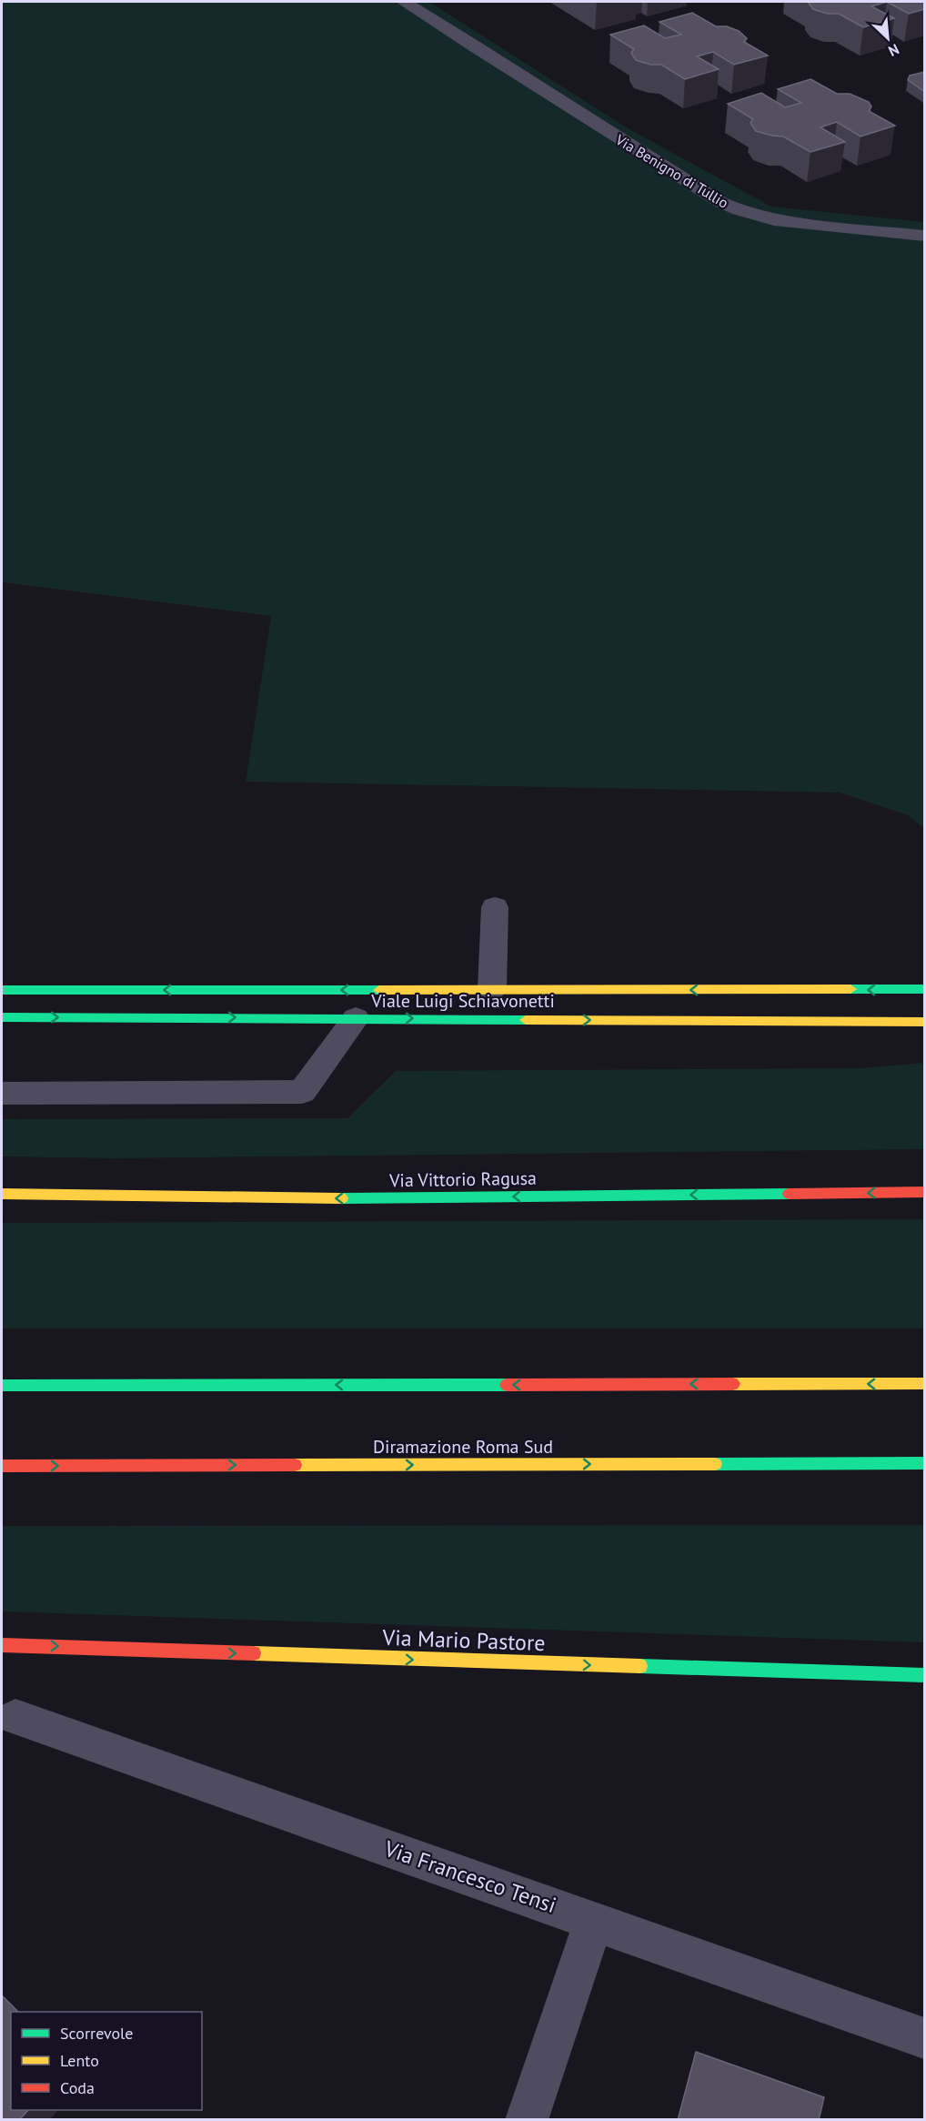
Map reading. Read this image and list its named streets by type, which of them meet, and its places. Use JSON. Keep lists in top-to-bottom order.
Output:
{
  "streets": {
    "main road": [
      "Viale Luigi Schiavonetti",
      "Via Vittorio Ragusa",
      "Diramazione Roma Sud",
      "Via Mario Pastore"
    ],
    "street": ["Via Benigno di Tullio", "Via Francesco Tensi"]
  },
  "one_way": ["Via Vittorio Ragusa", "Via Mario Pastore"],
  "legend": ["Scorrevole", "Lento", "Coda"],
  "north": "bottom right"
}
